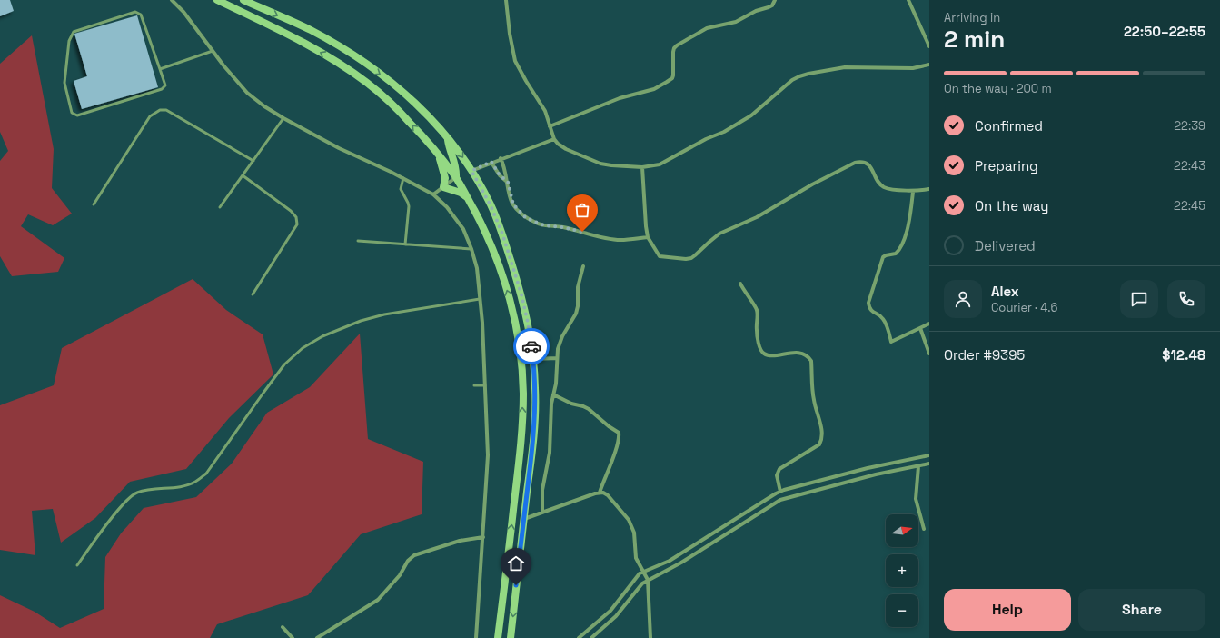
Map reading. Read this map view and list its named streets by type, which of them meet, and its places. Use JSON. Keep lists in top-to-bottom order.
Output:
{
  "north": "right",
  "page": {
    "heading": ["2 min", "Arriving in", "22:50–22:55"],
    "panel": [
      "Alex",
      "Courier · 4.6",
      "Order #9395",
      "$12.48"
    ],
    "bar": "On the way · 200 m",
    "list": [
      ["Confirmed", "22:39"],
      ["Preparing", "22:43"],
      ["On the way", "22:45"],
      "Delivered"
    ],
    "map_buttons": ["+", "−"],
    "buttons": ["Help", "Share"]
  }
}
